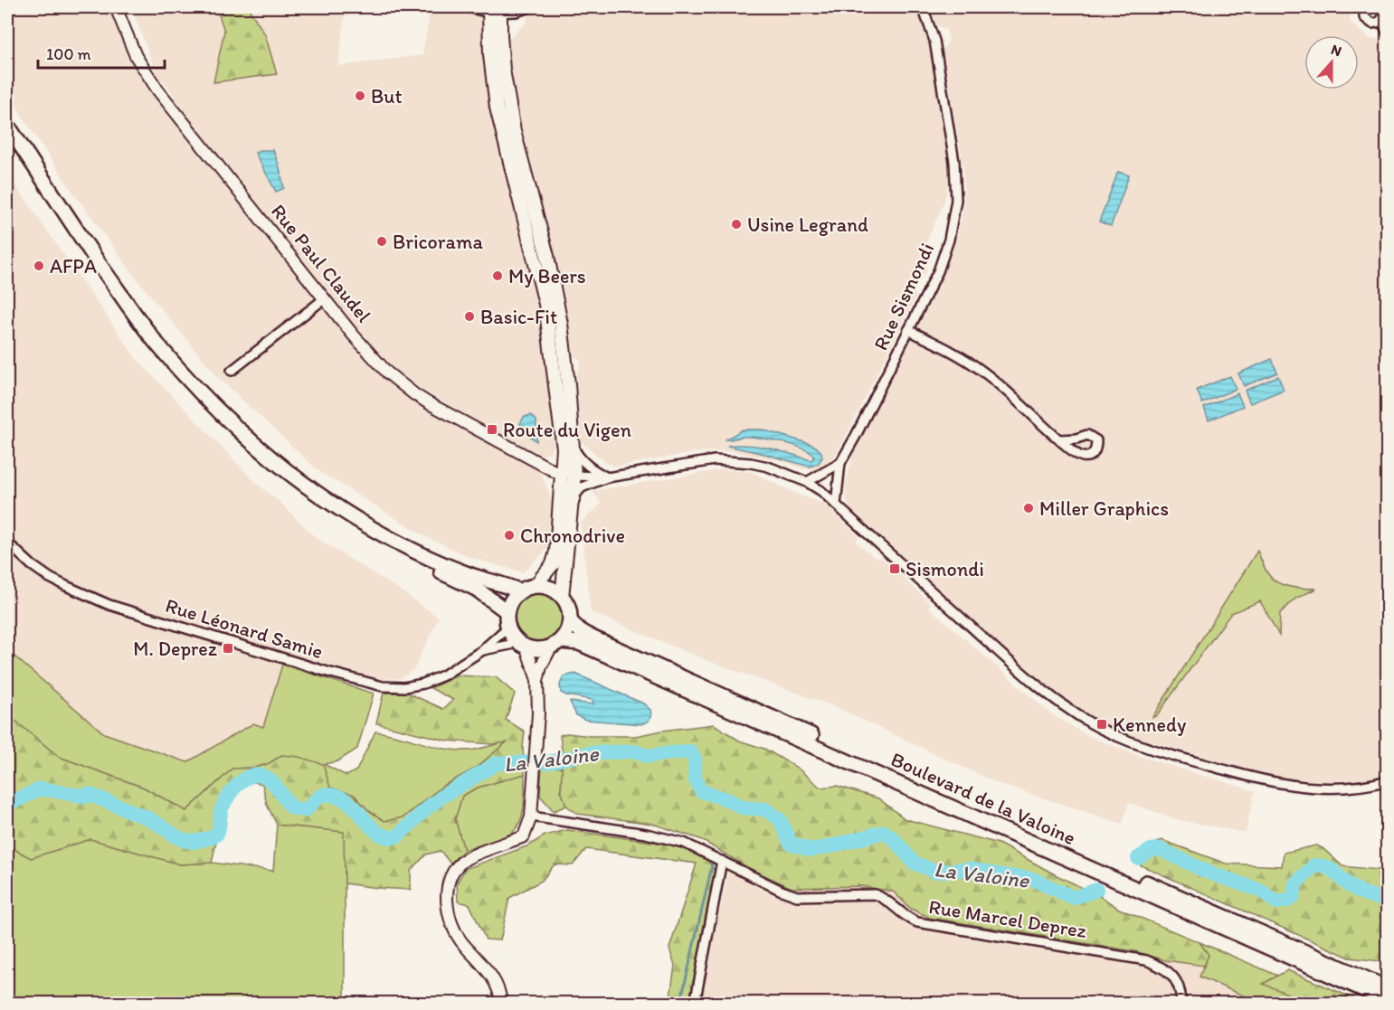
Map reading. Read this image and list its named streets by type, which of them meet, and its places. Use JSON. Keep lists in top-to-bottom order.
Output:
{
  "streets": {
    "main road": ["Boulevard de la Valoine"],
    "street": [
      "Rue Paul Claudel",
      "Rue Sismondi",
      "Rue Léonard Samie",
      "Rue Marcel Deprez"
    ]
  },
  "water": ["La Valoine"],
  "places": {
    "other": [
      "But",
      "Usine Legrand",
      "Bricorama",
      "AFPA",
      "My Beers",
      "Basic-Fit",
      "Miller Graphics",
      "Chronodrive"
    ],
    "transit": [
      "Route du Vigen",
      "Sismondi",
      "M. Deprez",
      "Kennedy"
    ]
  },
  "scale_bar": "100 m",
  "north": "top"
}
